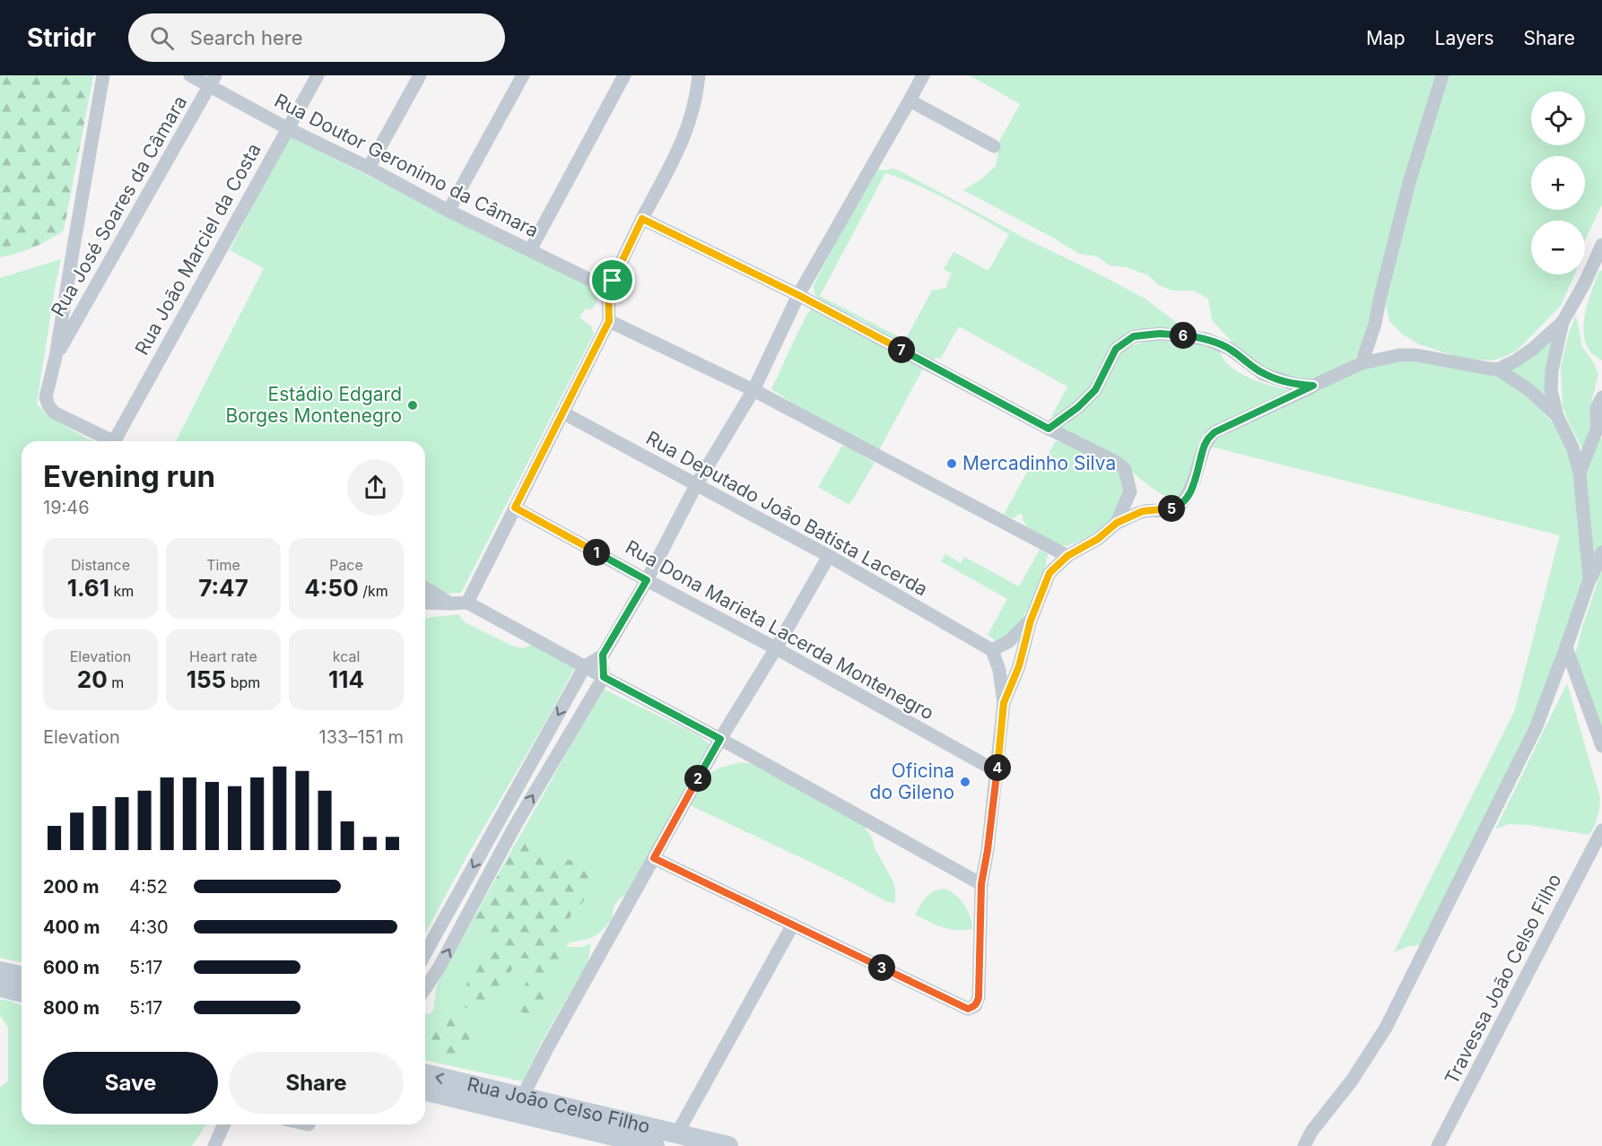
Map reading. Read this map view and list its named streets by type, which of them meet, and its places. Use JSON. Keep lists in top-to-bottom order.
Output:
{
  "streets": {
    "main road": ["Rua João Celso Filho"],
    "street": [
      "Rua Doutor Geronimo da Câmara",
      "Rua José Soares da Câmara",
      "Rua João Marciel da Costa",
      "Rua Deputado João Batista Lacerda",
      "Rua Dona Marieta Lacerda Montenegro",
      "Travessa João Celso Filho"
    ]
  },
  "crossings": [
    ["Rua Doutor Geronimo da Câmara", "Rua José Soares da Câmara"],
    ["Rua Doutor Geronimo da Câmara", "Rua João Marciel da Costa"]
  ],
  "places": ["Estádio Edgard Borges Montenegro", "Mercadinho Silva", "Oficina do Gileno"],
  "page": {
    "header": "Stridr",
    "search": "Search here",
    "nav": ["Map", "Layers", "Share"],
    "map_buttons": ["+", "−"],
    "pins": [
      "6",
      "7",
      "5",
      "1",
      "4",
      "2",
      "3"
    ],
    "heading": ["Evening run", "19:46"],
    "stats": [
      ["Distance", "1.61 km"],
      ["Time", "7:47"],
      ["Pace", "4:50 /km"],
      ["Elevation", "20 m"],
      ["Heart rate", "155 bpm"],
      ["kcal", "114"]
    ],
    "chart": ["Elevation", "133–151 m"],
    "list": [
      {
        "name": "200 m",
        "note": "4:52"
      },
      {
        "name": "400 m",
        "note": "4:30"
      },
      {
        "name": "600 m",
        "note": "5:17"
      },
      {
        "name": "800 m",
        "note": "5:17"
      }
    ],
    "buttons": ["Save", "Share"]
  }
}
